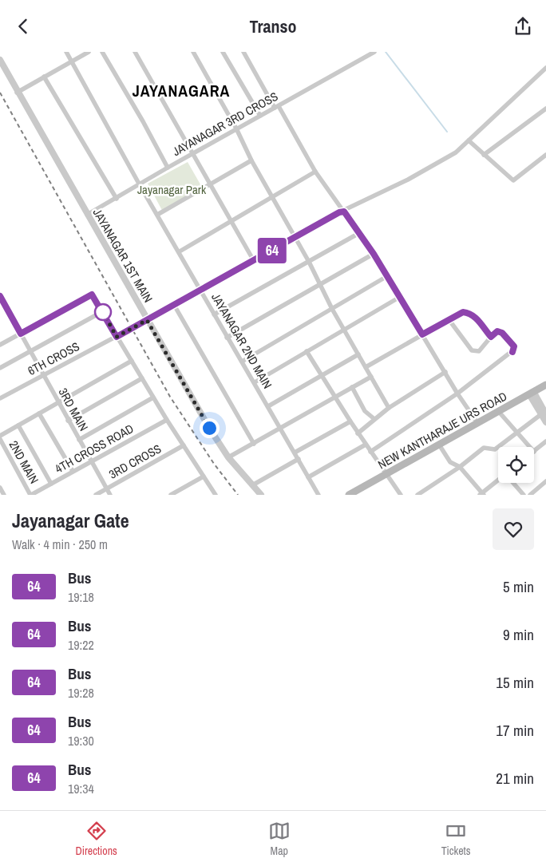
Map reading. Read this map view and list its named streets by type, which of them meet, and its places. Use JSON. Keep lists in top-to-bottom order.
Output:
{
  "streets": {
    "main road": ["NEW KANTHARAJE URS ROAD"],
    "street": [
      "JAYANAGAR 3RD CROSS",
      "JAYANAGAR 1ST MAIN",
      "JAYANAGAR 2ND MAIN",
      "6TH CROSS",
      "3RD MAIN",
      "4TH CROSS ROAD",
      "3RD CROSS",
      "2ND MAIN"
    ]
  },
  "crossings": [
    ["JAYANAGAR 3RD CROSS", "JAYANAGAR 1ST MAIN"],
    ["JAYANAGAR 3RD CROSS", "JAYANAGAR 2ND MAIN"],
    ["JAYANAGAR 1ST MAIN", "6TH CROSS"],
    ["JAYANAGAR 2ND MAIN", "6TH CROSS"],
    ["6TH CROSS", "3RD MAIN"],
    ["3RD MAIN", "4TH CROSS ROAD"],
    ["3RD MAIN", "3RD CROSS"],
    ["4TH CROSS ROAD", "2ND MAIN"]
  ],
  "districts": ["JAYANAGARA"],
  "parks": ["Jayanagar Park"],
  "lines": ["bus line 64"],
  "page": {
    "header": "Transo",
    "on_map": "64",
    "heading": ["Jayanagar Gate", "Walk · 4 min · 250 m"],
    "list": [
      {
        "mark": "64",
        "name": "Bus",
        "note": "19:18",
        "value": "5 min"
      },
      {
        "mark": "64",
        "name": "Bus",
        "note": "19:22",
        "value": "9 min"
      },
      {
        "mark": "64",
        "name": "Bus",
        "note": "19:28",
        "value": "15 min"
      },
      {
        "mark": "64",
        "name": "Bus",
        "note": "19:30",
        "value": "17 min"
      },
      {
        "mark": "64",
        "name": "Bus",
        "note": "19:34",
        "value": "21 min"
      }
    ],
    "tabs": ["Directions", "Map", "Tickets"]
  }
}
